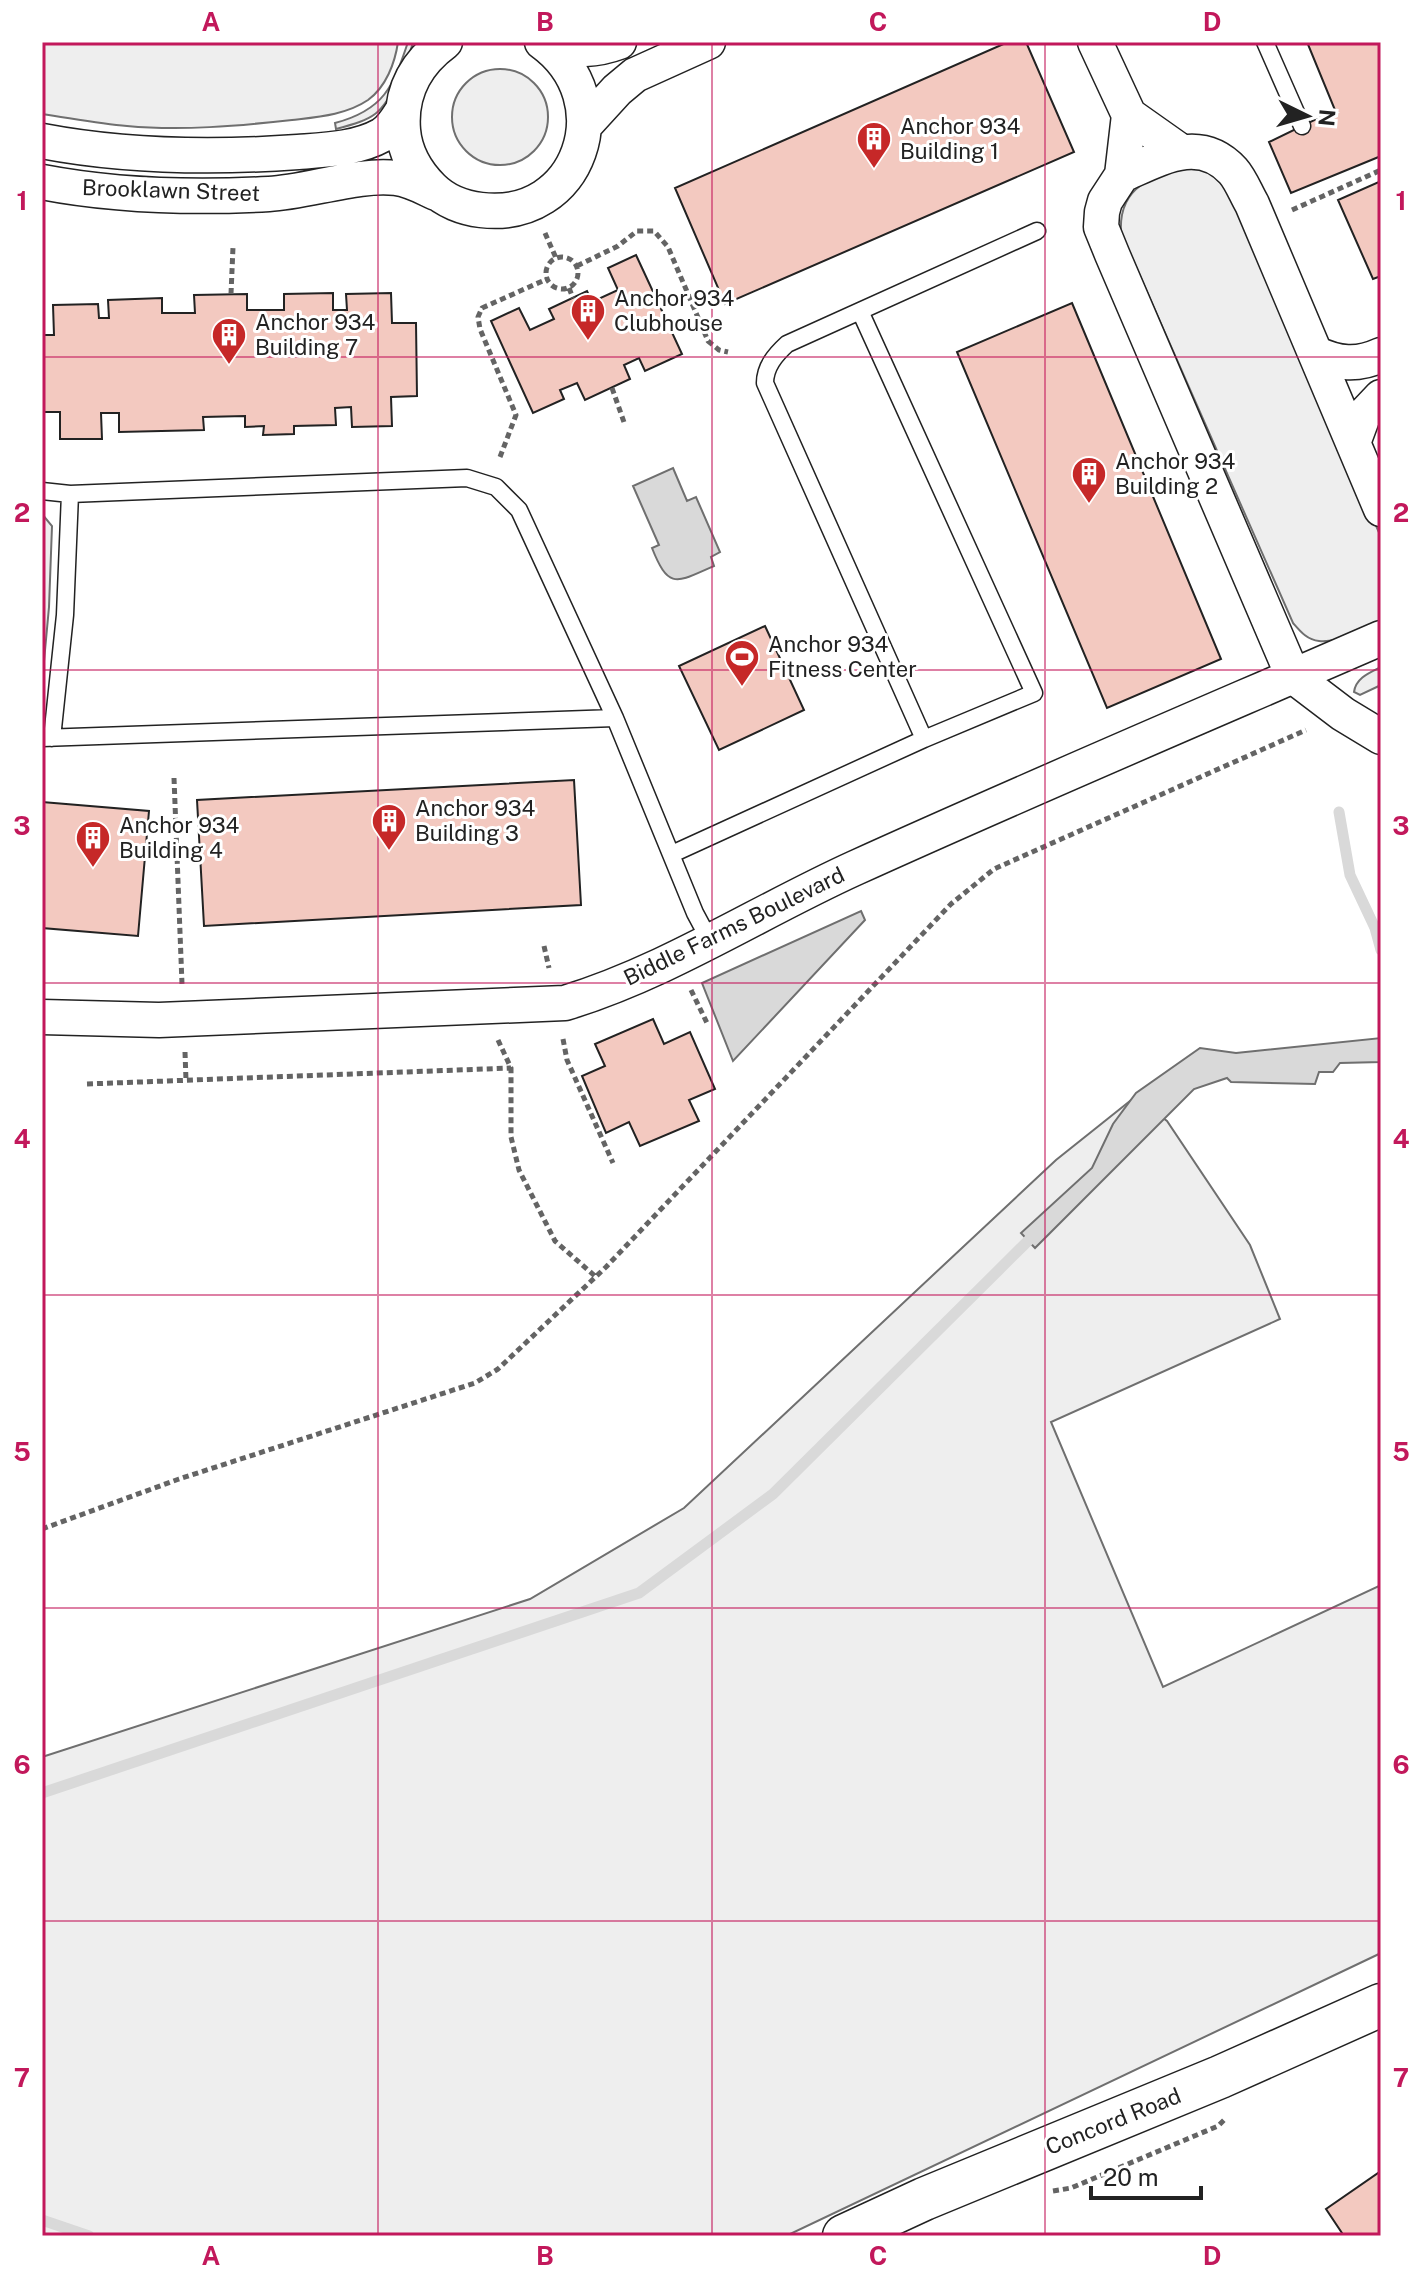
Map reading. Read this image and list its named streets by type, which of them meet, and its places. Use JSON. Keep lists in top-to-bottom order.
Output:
{
  "streets": {
    "street": ["Brooklawn Street", "Biddle Farms Boulevard", "Concord Road"]
  },
  "places": {
    "building": [
      "Anchor 934 Building 1",
      "Anchor 934 Clubhouse",
      "Anchor 934 Building 7",
      "Anchor 934 Building 2",
      "Anchor 934 Building 3",
      "Anchor 934 Building 4"
    ],
    "sports": ["Anchor 934 Fitness Center"]
  },
  "scale_bar": "20 m",
  "north": "right",
  "grid": {
    "columns": [
      "A",
      "B",
      "C",
      "D"
    ],
    "rows": [
      "1",
      "2",
      "3",
      "4",
      "5",
      "6",
      "7"
    ]
  }
}
